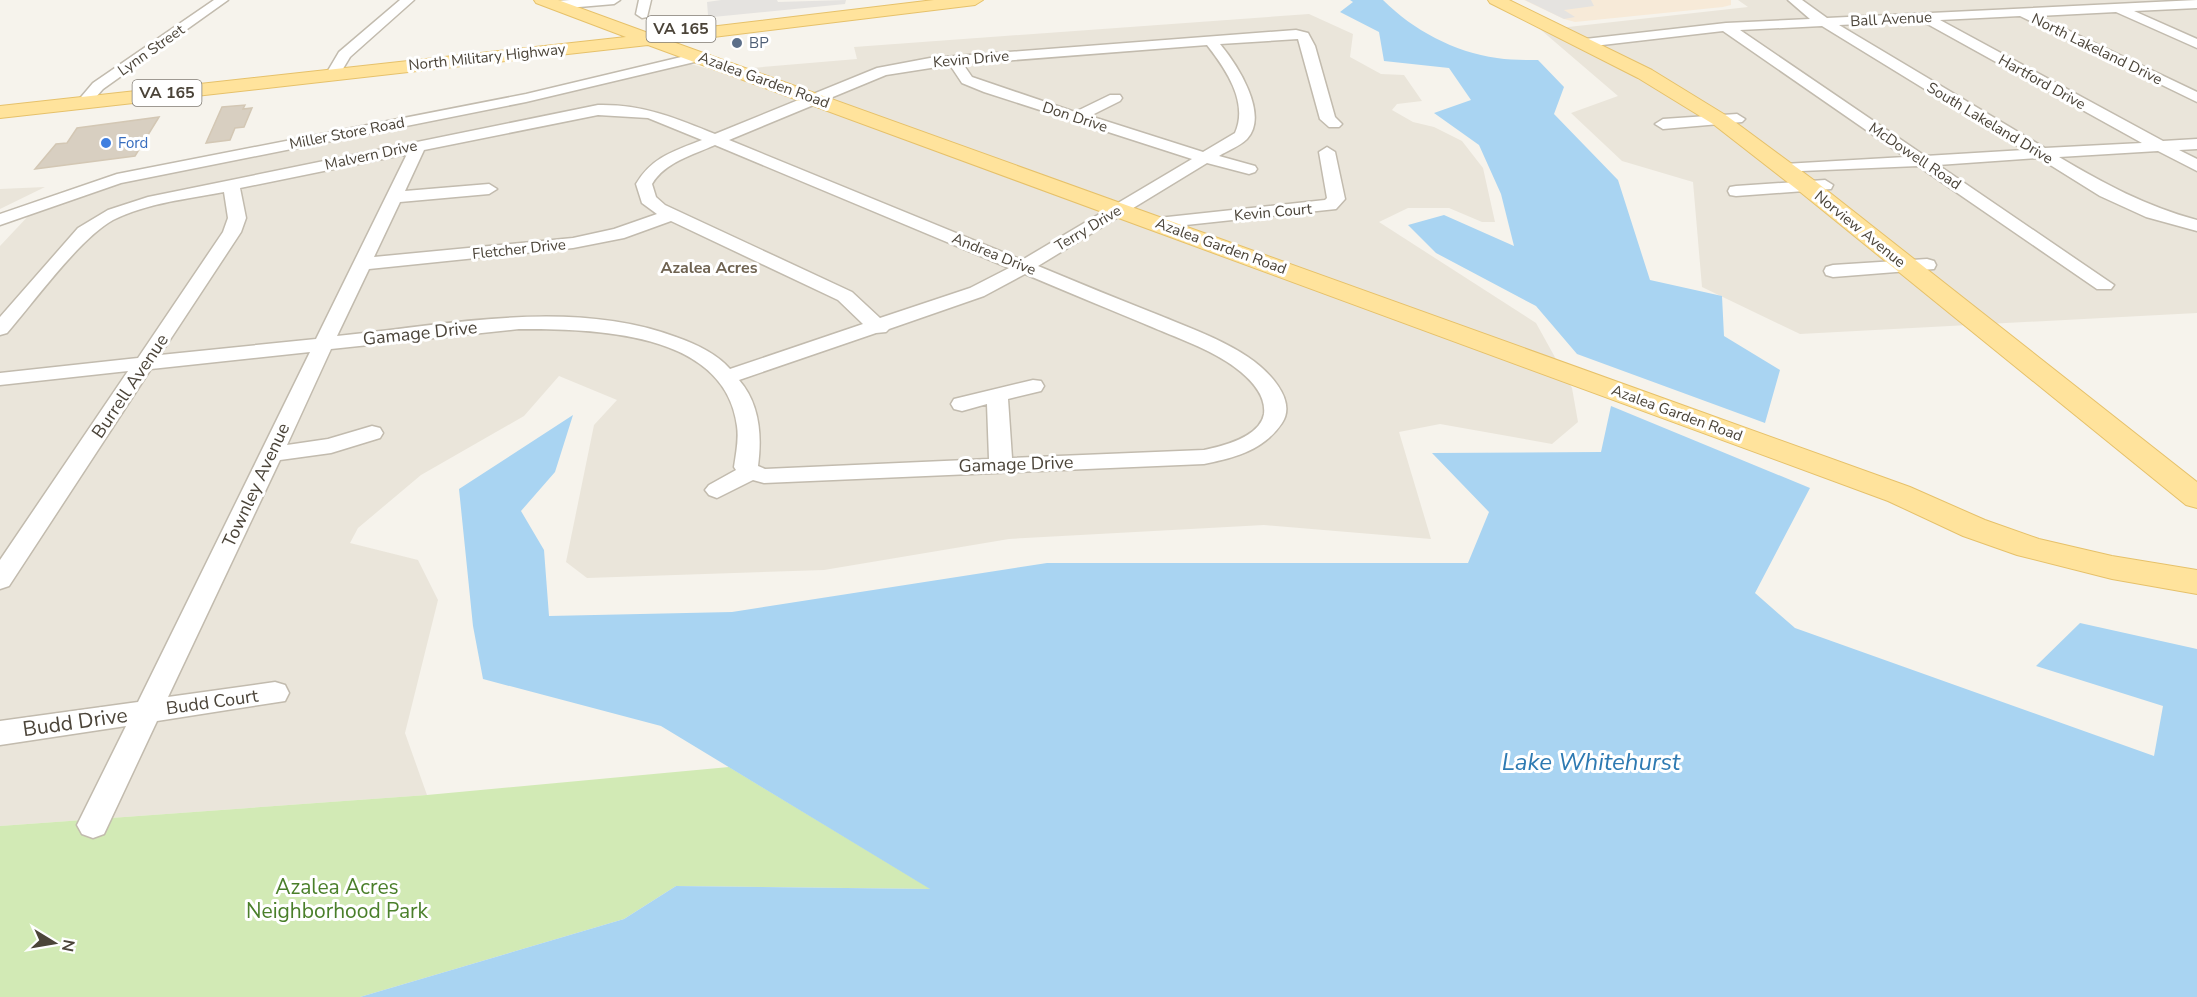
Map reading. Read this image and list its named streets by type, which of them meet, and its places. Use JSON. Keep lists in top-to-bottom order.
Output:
{
  "streets": {
    "main road": [
      "VA 165",
      "North Military Highway",
      "Azalea Garden Road",
      "Norview Avenue"
    ],
    "street": [
      "Ball Avenue",
      "North Lakeland Drive",
      "Lynn Street",
      "Kevin Drive",
      "Hartford Drive",
      "Don Drive",
      "South Lakeland Drive",
      "Miller Store Road",
      "Malvern Drive",
      "McDowell Road",
      "Kevin Court",
      "Terry Drive",
      "Fletcher Drive",
      "Andrea Drive",
      "Gamage Drive",
      "Burrell Avenue",
      "Townley Avenue",
      "Budd Court",
      "Budd Drive"
    ]
  },
  "crossings": [
    ["Ball Avenue", "North Lakeland Drive"],
    ["Ball Avenue", "Hartford Drive"],
    ["Ball Avenue", "South Lakeland Drive"],
    ["Ball Avenue", "McDowell Road"],
    ["Ball Avenue", "Norview Avenue"],
    ["Lynn Street", "North Military Highway"],
    ["North Military Highway", "Azalea Garden Road"],
    ["Kevin Drive", "Azalea Garden Road"],
    ["Kevin Drive", "Don Drive"],
    ["Kevin Drive", "Terry Drive"],
    ["Kevin Drive", "Fletcher Drive"],
    ["Kevin Drive", "Andrea Drive"],
    ["Azalea Garden Road", "Miller Store Road"],
    ["Azalea Garden Road", "Kevin Court"],
    ["Azalea Garden Road", "Terry Drive"],
    ["Don Drive", "Terry Drive"],
    ["Malvern Drive", "Andrea Drive"],
    ["Malvern Drive", "Burrell Avenue"],
    ["Malvern Drive", "Townley Avenue"],
    ["Terry Drive", "Andrea Drive"],
    ["Terry Drive", "Gamage Drive"],
    ["Fletcher Drive", "Townley Avenue"],
    ["Andrea Drive", "Gamage Drive"],
    ["Gamage Drive", "Burrell Avenue"],
    ["Gamage Drive", "Townley Avenue"],
    ["Townley Avenue", "Budd Court"],
    ["Townley Avenue", "Budd Drive"],
    ["Budd Court", "Budd Drive"]
  ],
  "districts": ["Azalea Acres"],
  "water": ["Lake Whitehurst"],
  "parks": ["Azalea Acres Neighborhood Park"],
  "places": ["BP", "Ford"],
  "north": "right"
}
